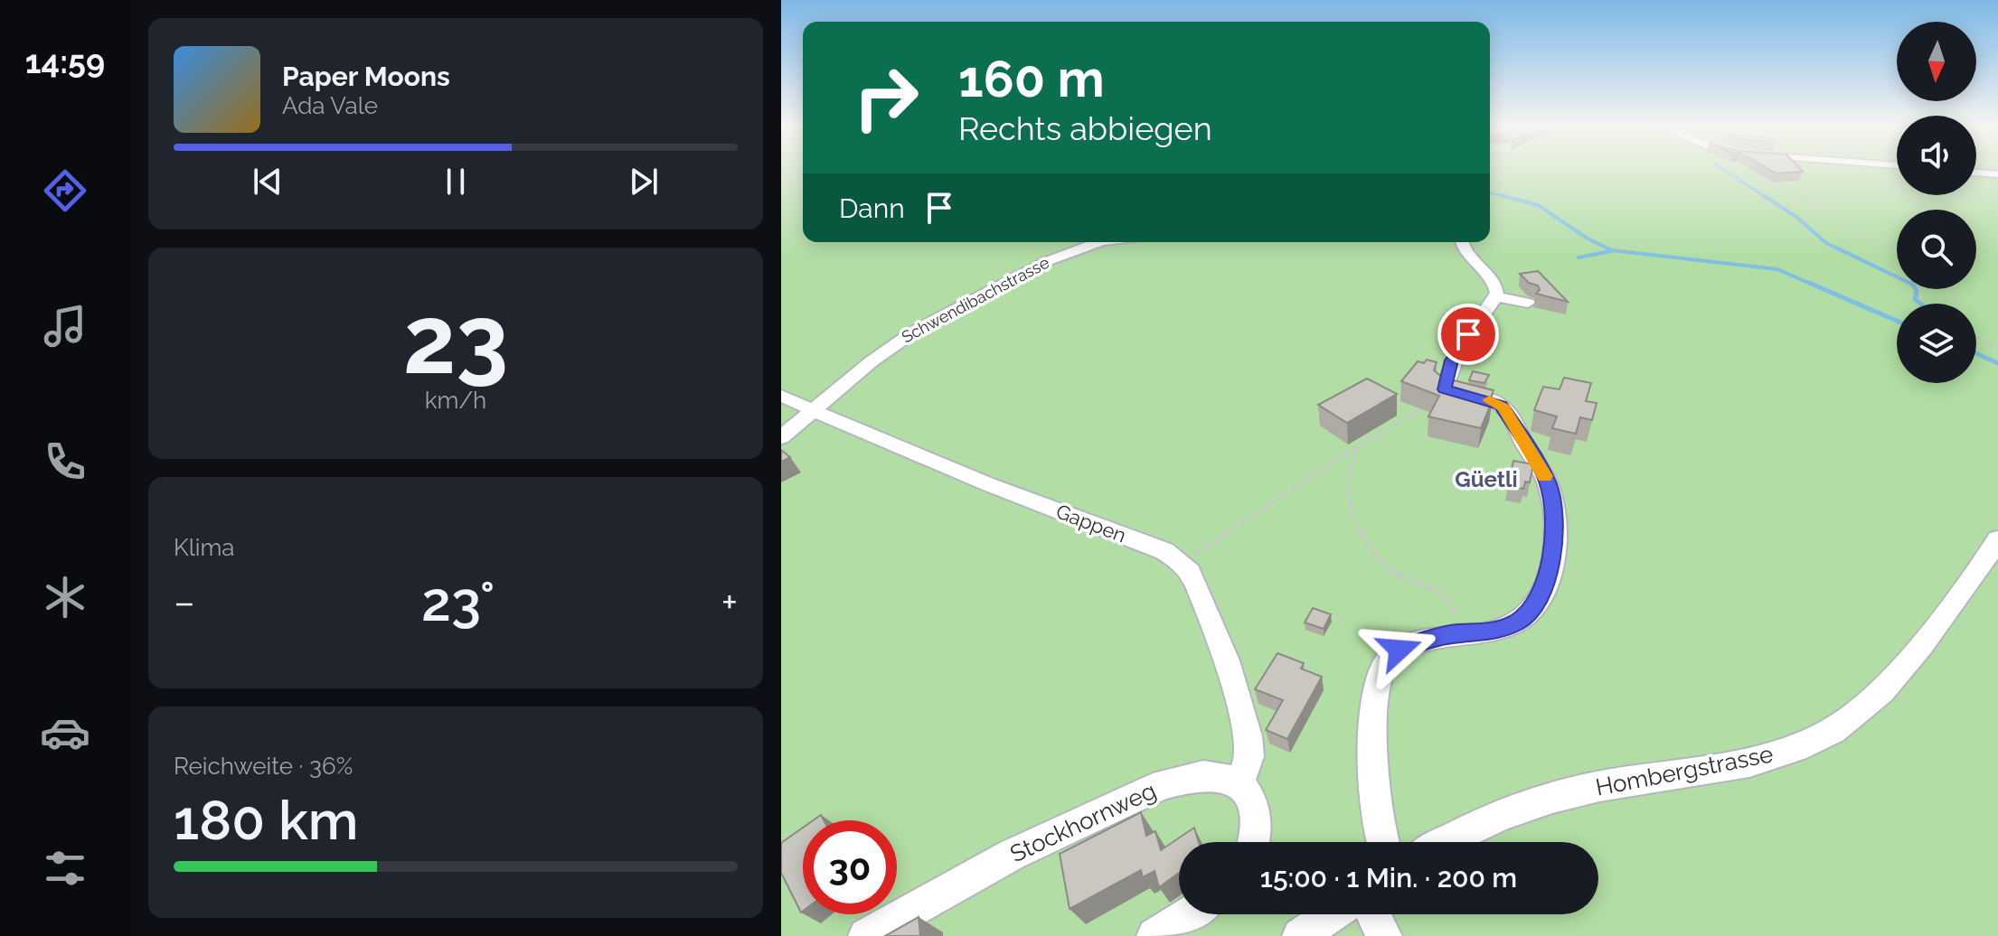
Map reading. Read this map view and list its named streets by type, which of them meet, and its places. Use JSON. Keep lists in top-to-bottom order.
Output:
{
  "streets": {
    "street": [
      "Schwendibachstrasse",
      "Gappen",
      "Hombergstrasse",
      "Stockhornweg"
    ]
  },
  "crossings": [
    ["Schwendibachstrasse", "Gappen"]
  ],
  "districts": ["Güetli"],
  "north": "bottom",
  "page": {
    "tabs": "14:59",
    "turn": ["160 m", "Rechts abbiegen"],
    "song": ["Paper Moons", "Ada Vale"],
    "then": "Dann",
    "tile": [
      ["23", "km/h"],
      "Klima",
      ["Reichweite · 36%", "180 km"]
    ],
    "heat": ["−", "23°", "+"],
    "limit": "30",
    "trip": "15:00 · 1 Min. · 200 m"
  }
}
